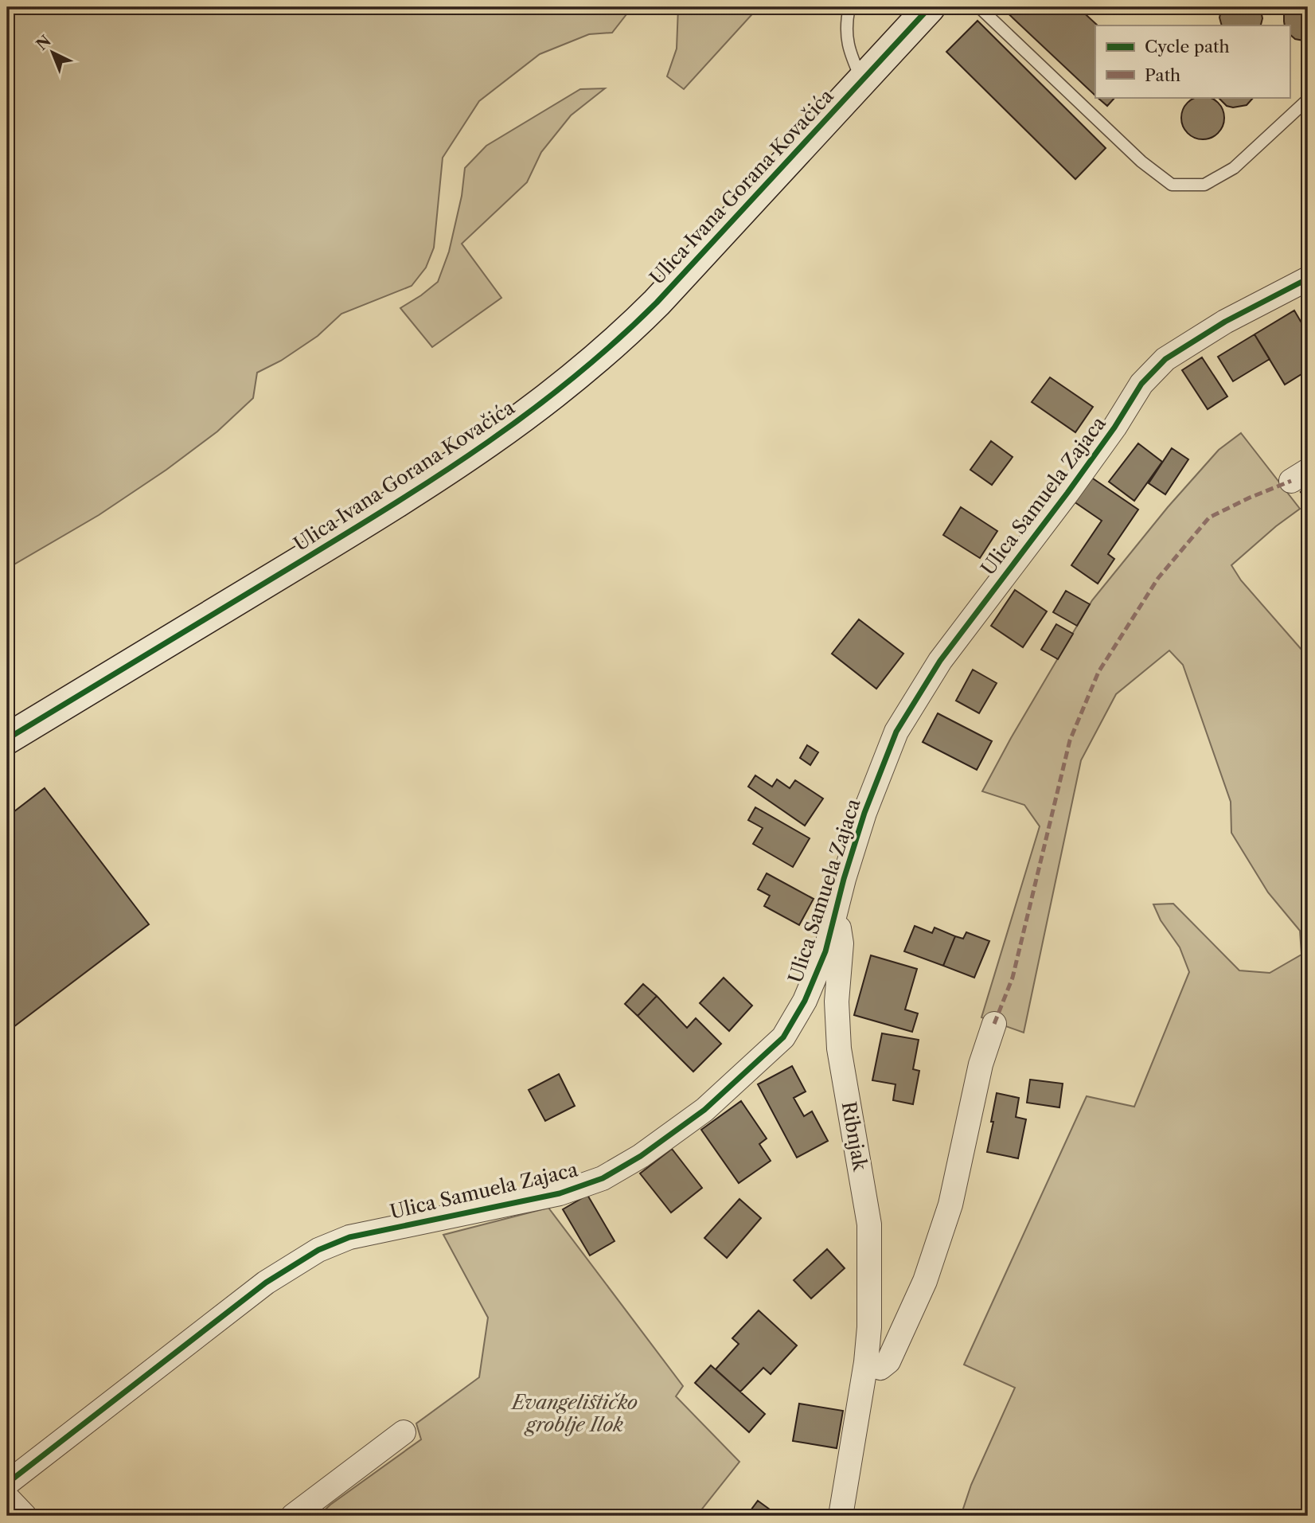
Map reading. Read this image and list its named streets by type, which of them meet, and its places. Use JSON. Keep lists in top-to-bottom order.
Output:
{
  "streets": {
    "main road": ["Ulica Ivana Gorana Kovačića"],
    "street": ["Ulica Samuela Zajaca", "Ribnjak"]
  },
  "crossings": [
    ["Ulica Samuela Zajaca", "Ribnjak"]
  ],
  "parks": ["Evangelističko groblje Ilok"],
  "legend": ["Cycle path", "Path"],
  "north": "top left"
}
